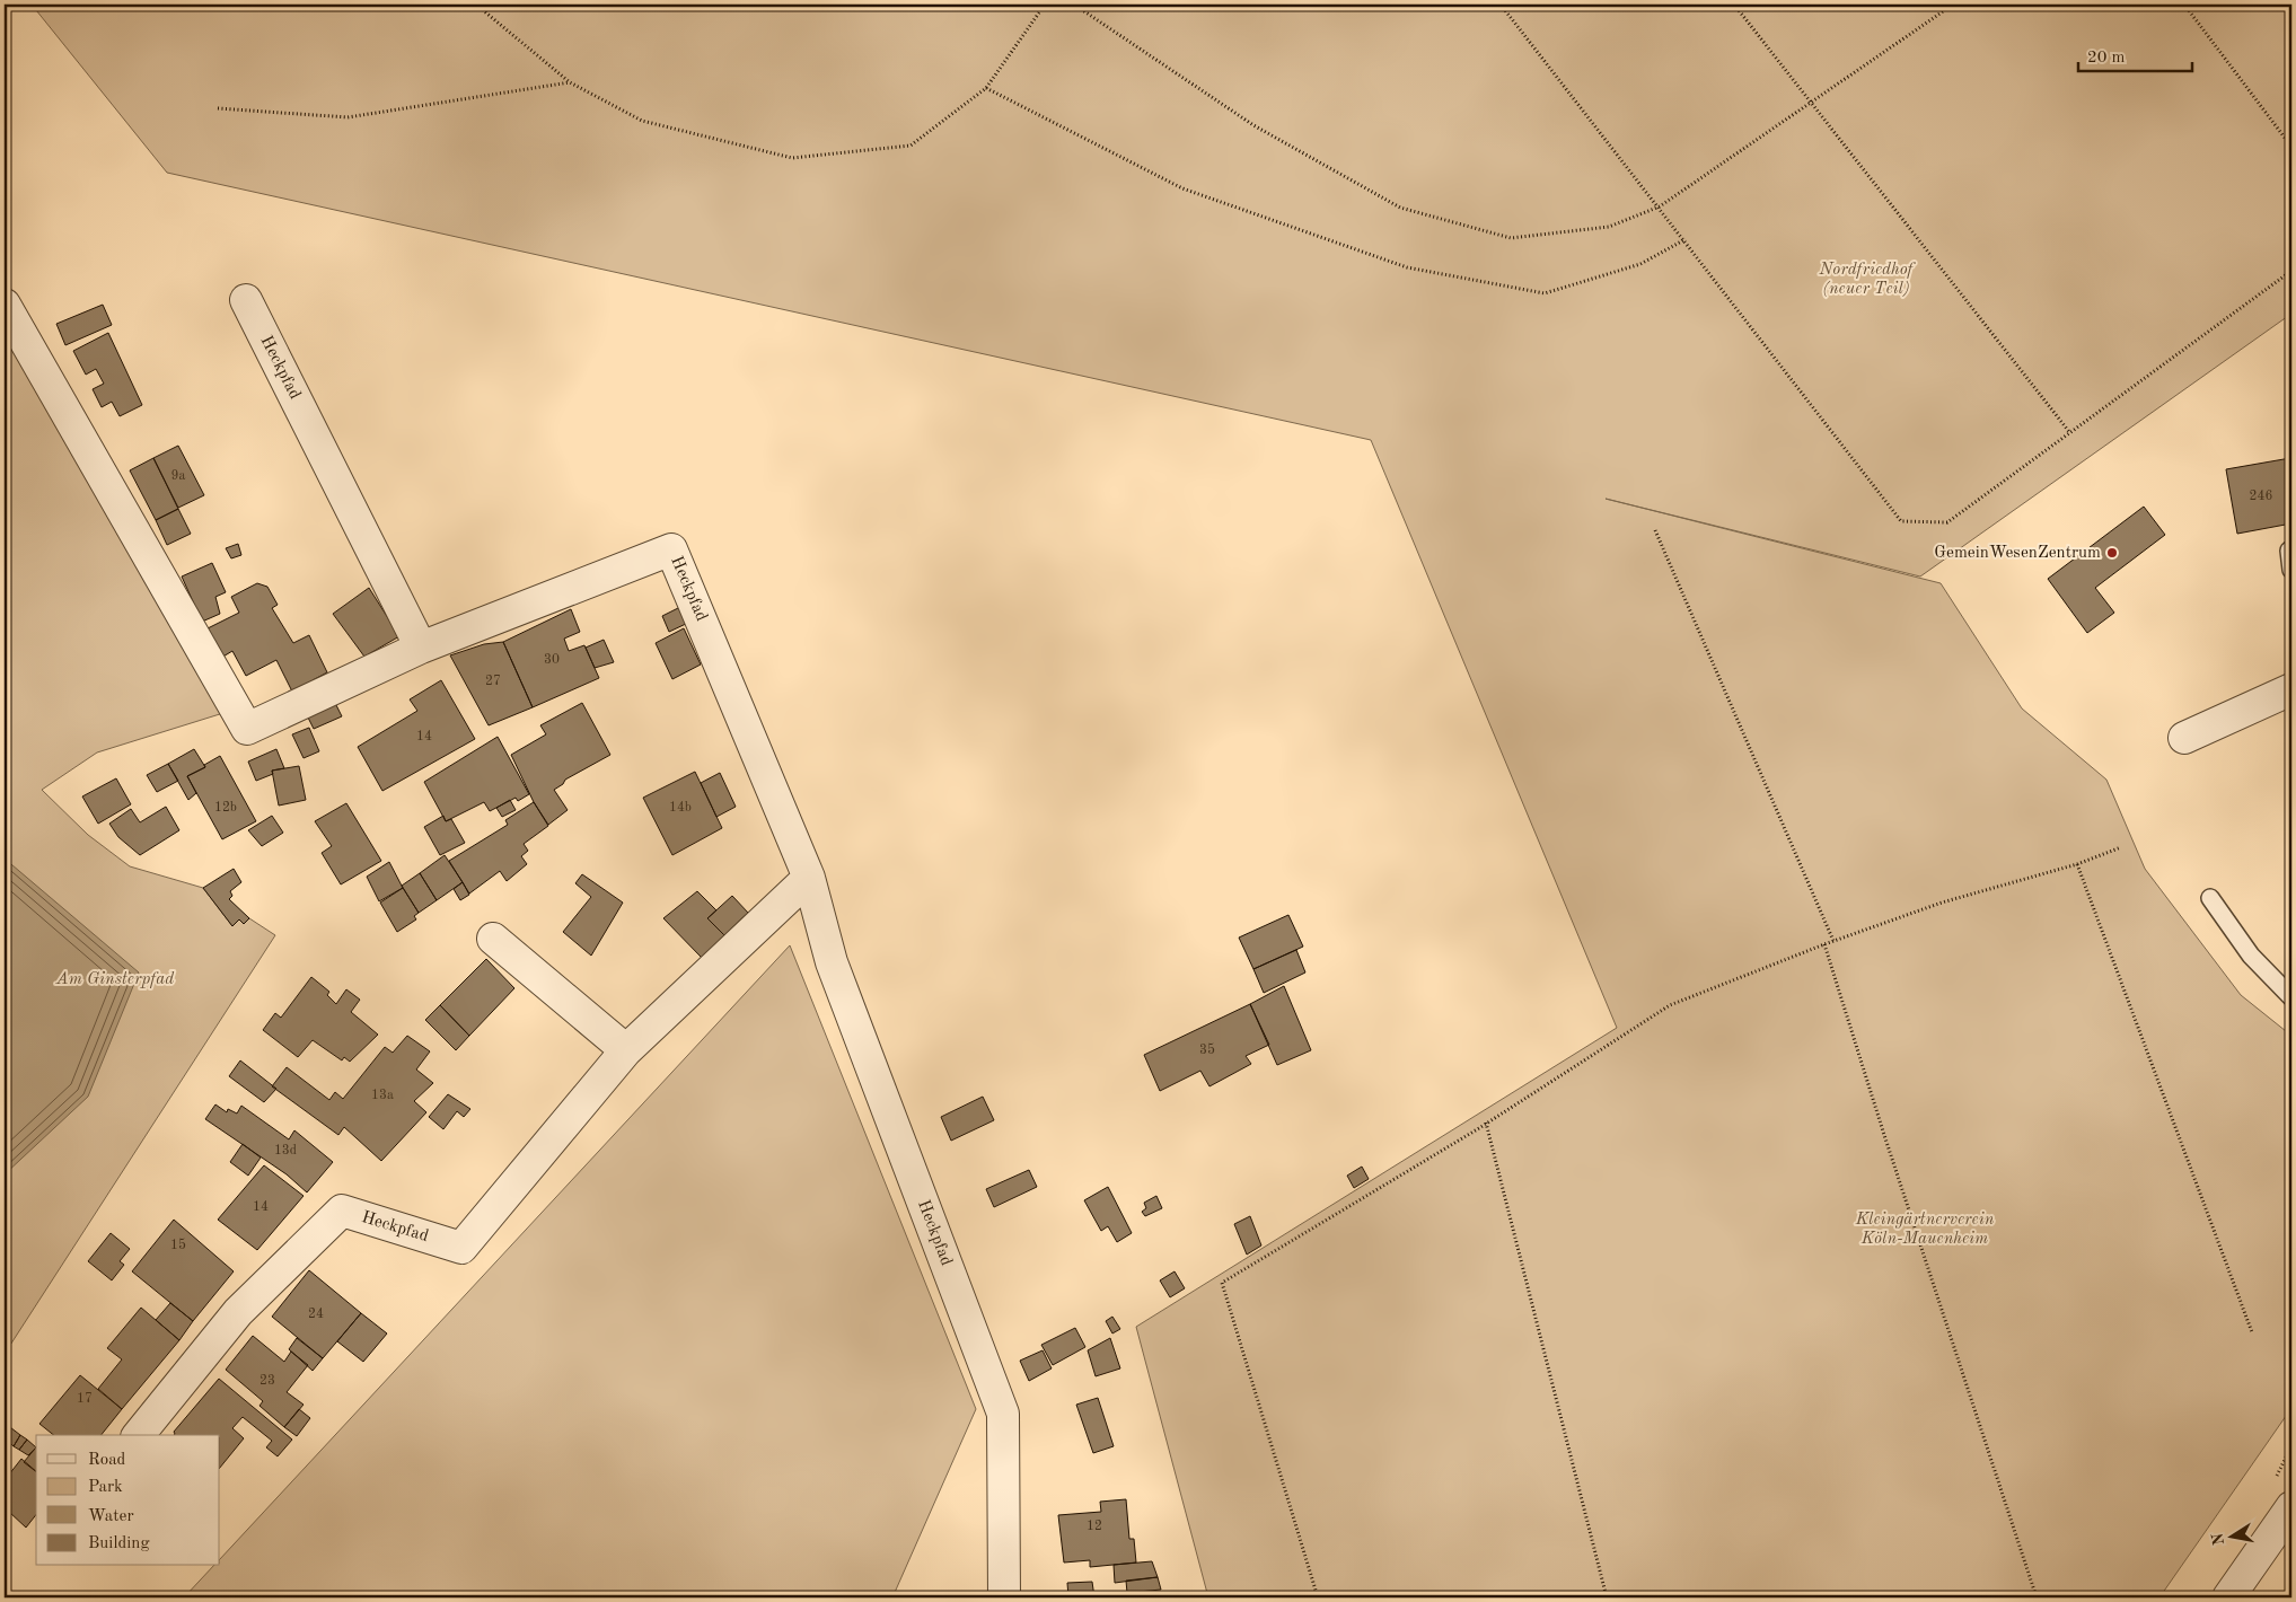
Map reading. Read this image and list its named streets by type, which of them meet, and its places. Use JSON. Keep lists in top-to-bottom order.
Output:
{
  "streets": {
    "street": ["Heckpfad"]
  },
  "parks": ["Nordfriedhof (neuer Teil)", "Am Ginsterpfad", "Kleingärtnerverein Köln-Mauenheim"],
  "places": ["GemeinWesenZentrum"],
  "house_numbers": [
    "9a",
    "246",
    "30",
    "27",
    "14",
    "12b",
    "14b",
    "35",
    "13a",
    "13d",
    "14",
    "15",
    "24",
    "23",
    "17",
    "12"
  ],
  "legend": [
    "Road",
    "Park",
    "Water",
    "Building"
  ],
  "scale_bar": "20 m",
  "north": "left"
}
